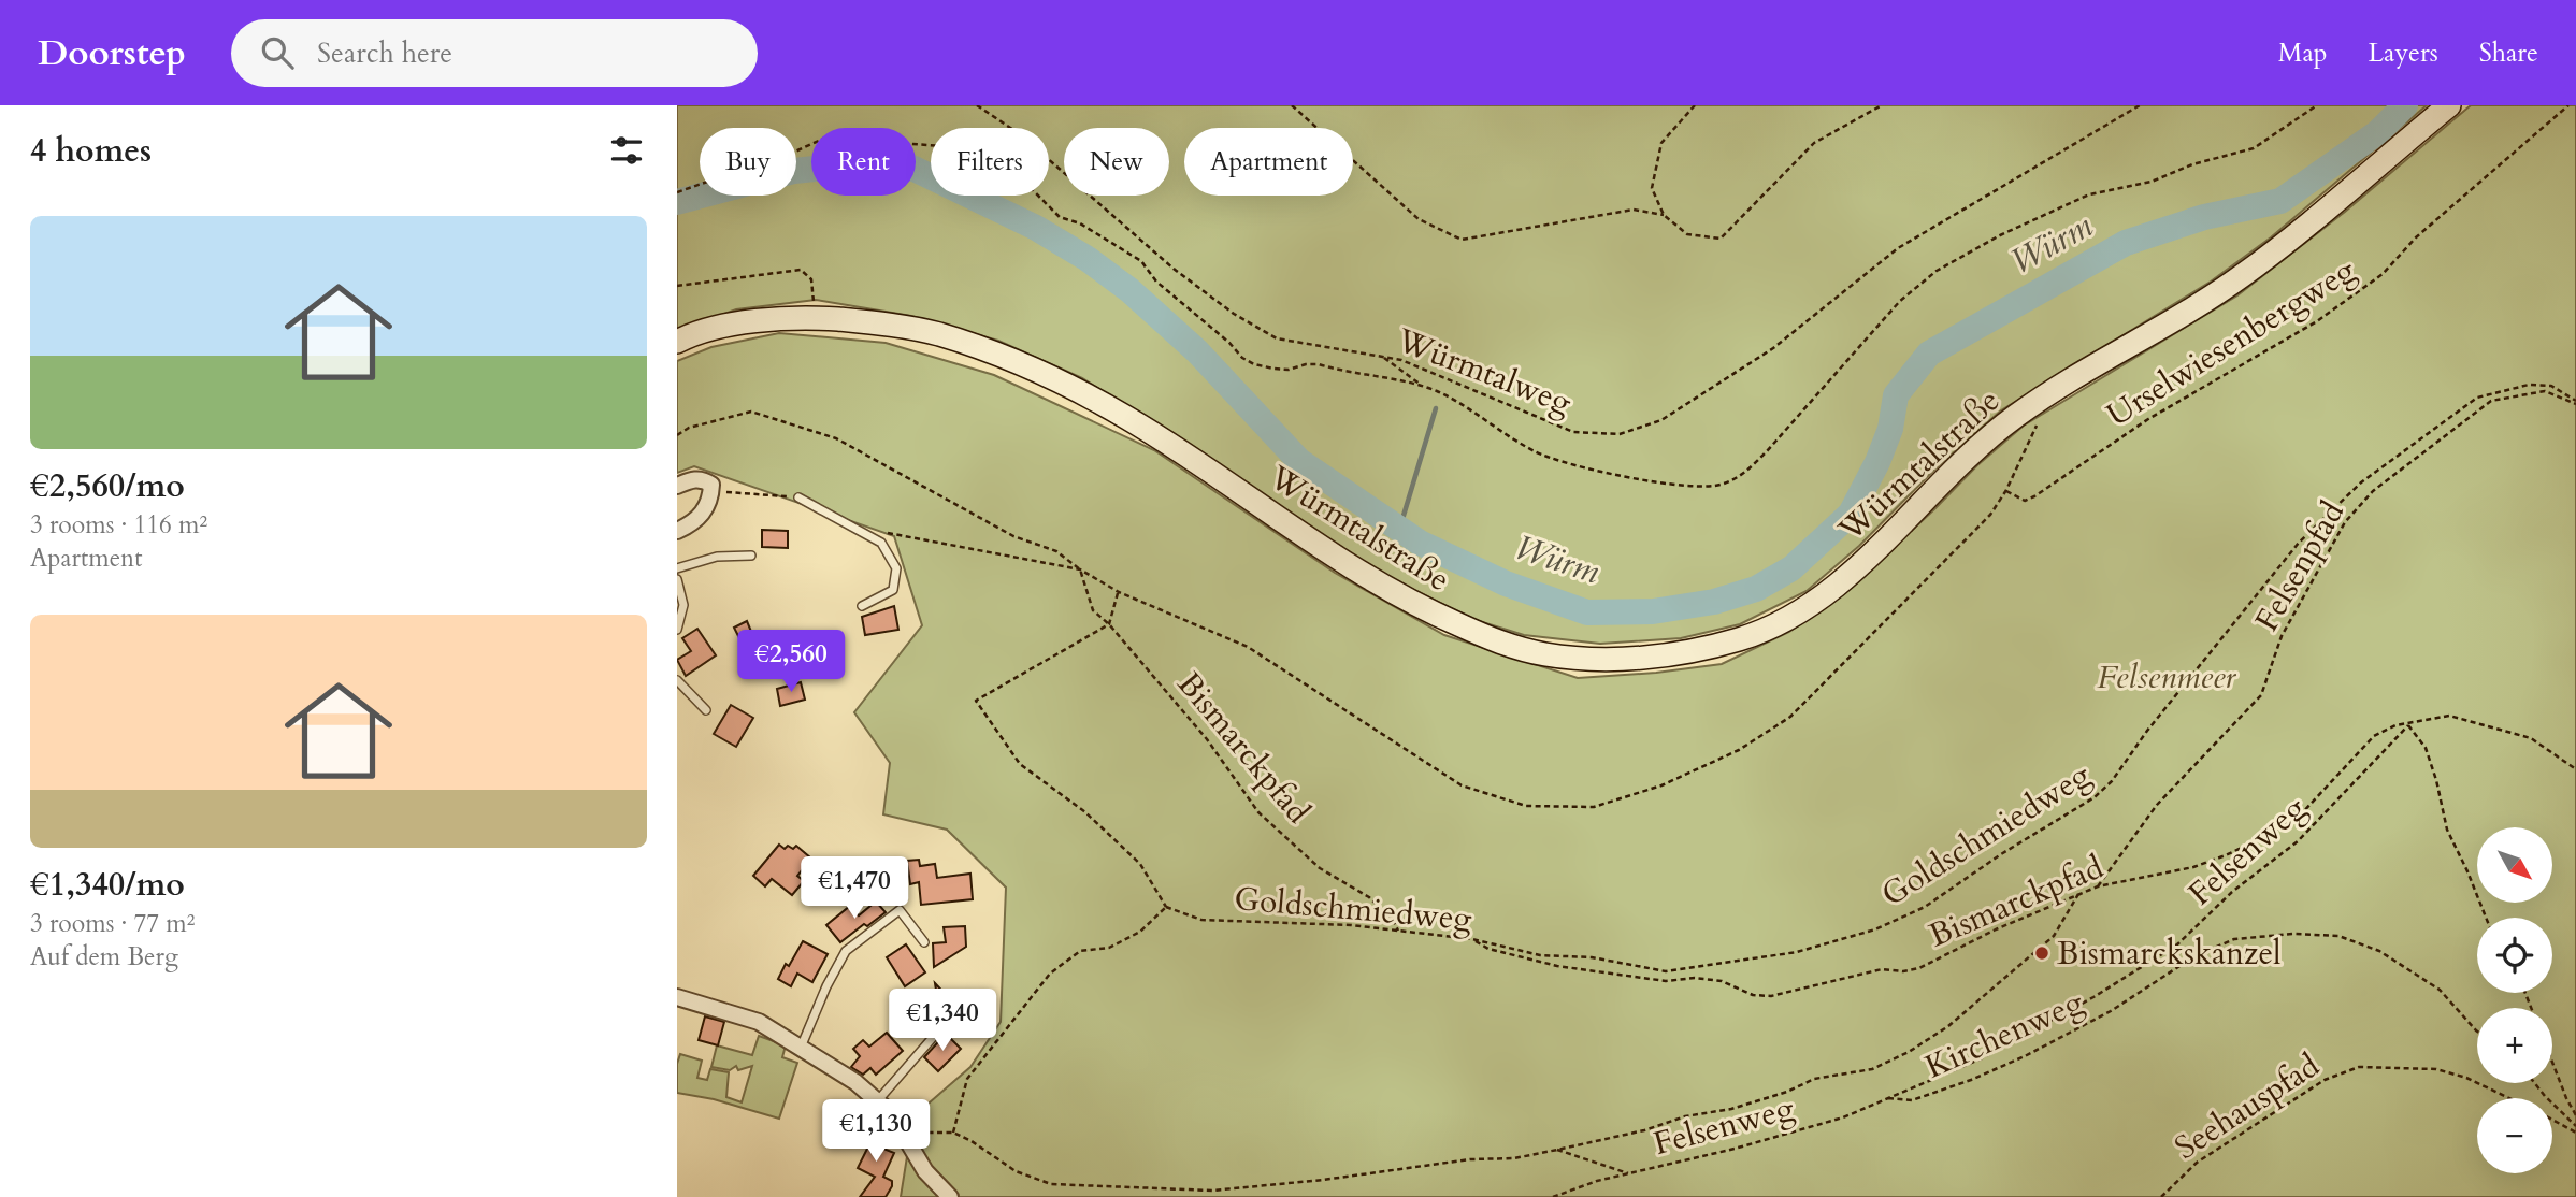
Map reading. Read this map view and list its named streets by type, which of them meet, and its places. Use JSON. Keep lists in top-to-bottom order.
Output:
{
  "streets": {
    "main road": ["Würmtalstraße"],
    "path": [
      "Urselwiesenbergweg",
      "Würmtalweg",
      "Felsenpfad",
      "Bismarckpfad",
      "Goldschmiedweg",
      "Felsenweg",
      "Kirchenweg",
      "Seehauspfad"
    ]
  },
  "crossings": [
    ["Felsenpfad", "Bismarckpfad"],
    ["Felsenpfad", "Goldschmiedweg"],
    ["Bismarckpfad", "Goldschmiedweg"],
    ["Bismarckpfad", "Felsenweg"],
    ["Felsenweg", "Kirchenweg"]
  ],
  "water": ["Würm"],
  "parks": ["Felsenmeer"],
  "places": ["Bismarckskanzel"],
  "north": "bottom right",
  "page": {
    "header": "Doorstep",
    "search": "Search here",
    "nav": ["Map", "Layers", "Share"],
    "heading": "4 homes",
    "chip": [
      "Buy",
      "Rent",
      "Filters",
      "New",
      "Apartment"
    ],
    "list": [
      {
        "name": "€2,560/mo",
        "note": "3 rooms · 116 m² · Apartment"
      },
      {
        "name": "€1,340/mo",
        "note": "3 rooms · 77 m² · Auf dem Berg"
      }
    ],
    "price": [
      "€2,560",
      "€1,470",
      "€1,340",
      "€1,130"
    ],
    "map_buttons": ["+", "−"]
  }
}
